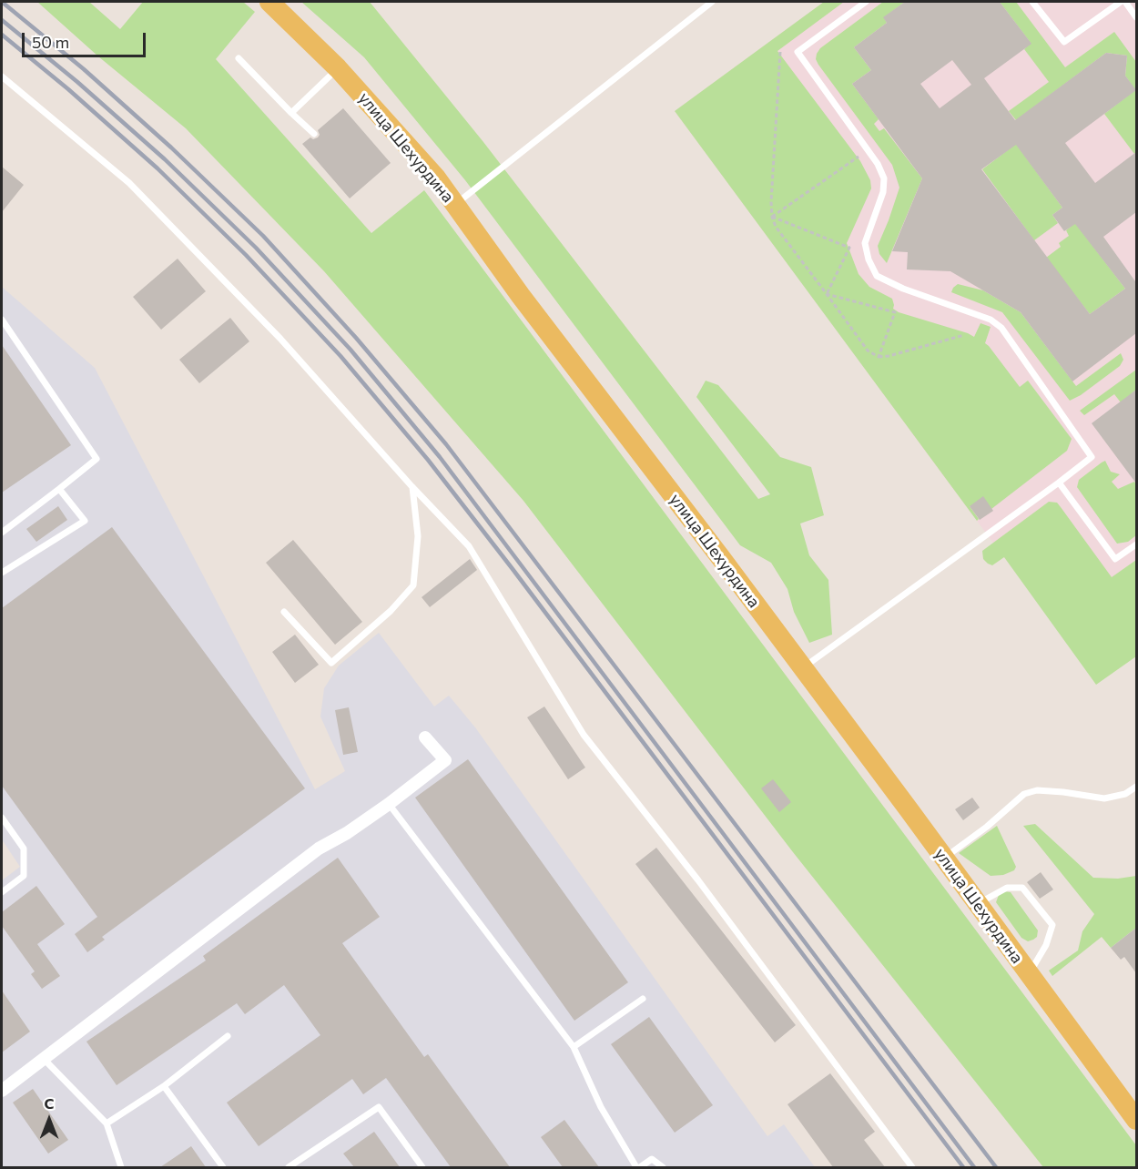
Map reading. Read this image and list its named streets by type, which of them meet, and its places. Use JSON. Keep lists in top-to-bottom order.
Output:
{
  "streets": {
    "main road": ["улица Шехурдина"]
  },
  "scale_bar": "50 m",
  "north": "top"
}
